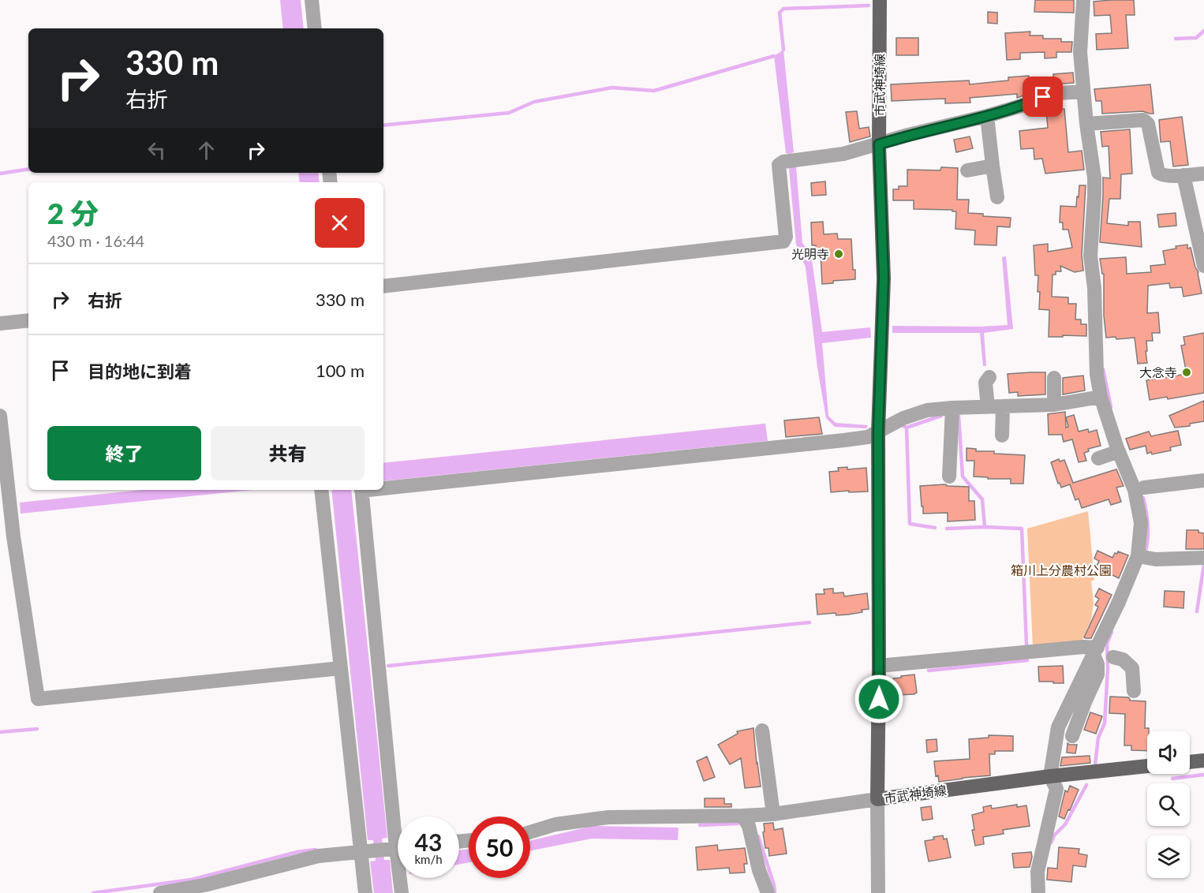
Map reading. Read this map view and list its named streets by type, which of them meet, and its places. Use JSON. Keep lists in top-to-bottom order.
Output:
{
  "streets": {
    "main road": ["市武神埼線"]
  },
  "parks": ["箱川上分農村公園"],
  "places": ["光明寺", "大念寺"],
  "page": {
    "turn": ["330 m", "右折"],
    "heading": ["2 分", "430 m · 16:44"],
    "list": [
      {
        "name": "右折",
        "value": "330 m"
      },
      {
        "name": "目的地に到着",
        "value": "100 m"
      }
    ],
    "buttons": ["終了", "共有"],
    "speed": "43 km/h",
    "limit": "50"
  }
}
